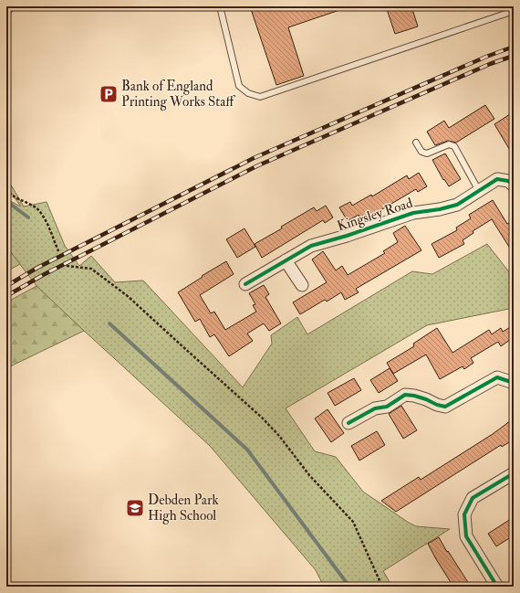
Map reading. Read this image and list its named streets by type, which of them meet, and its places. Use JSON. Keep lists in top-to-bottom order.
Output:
{
  "streets": {
    "street": ["Kingsley Road"]
  },
  "places": {
    "parking": ["Bank of England Printing Works Staff"],
    "school or university": ["Debden Park High School"]
  }
}
